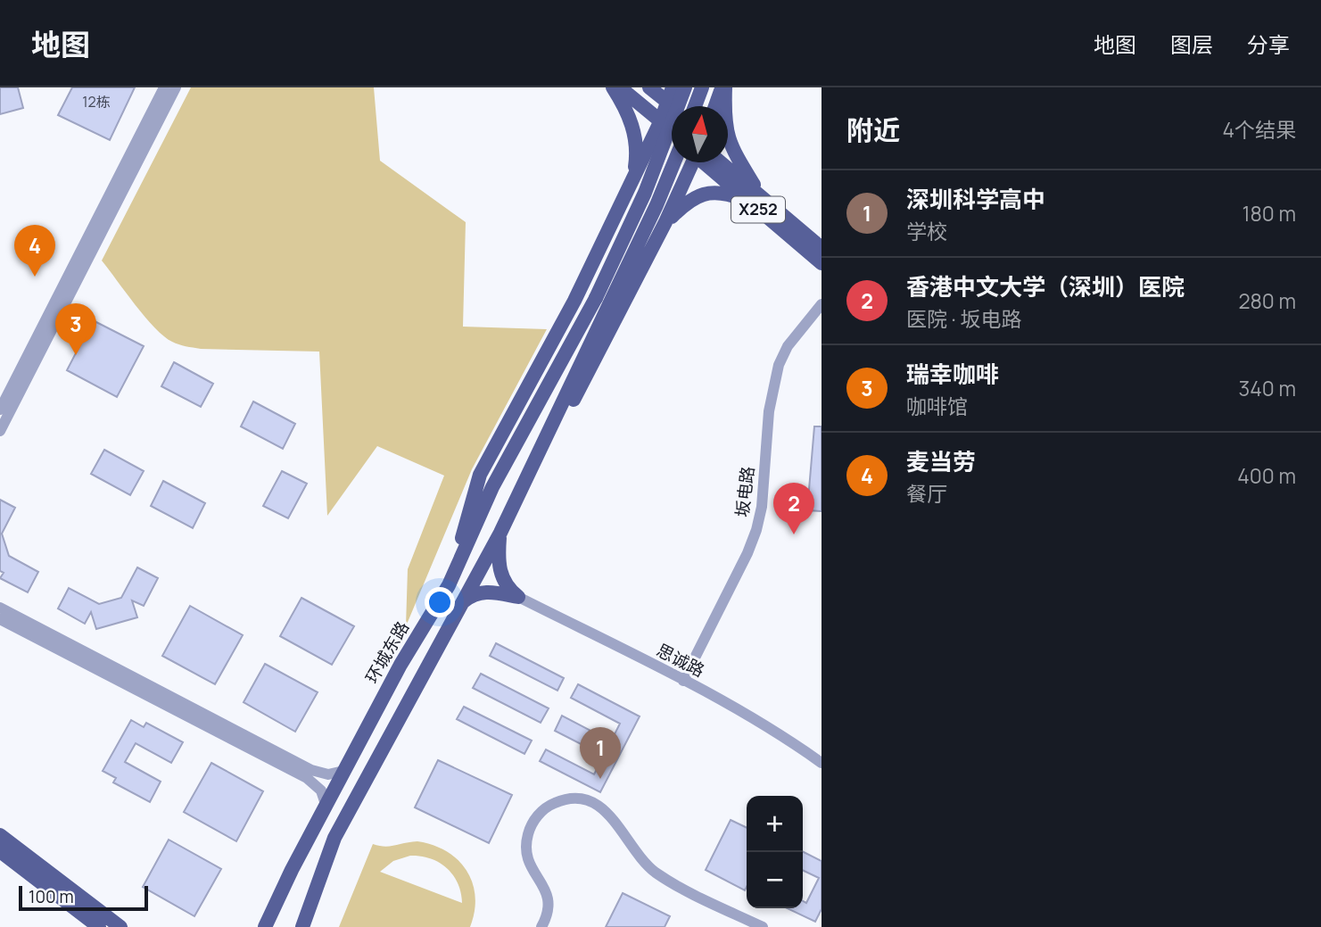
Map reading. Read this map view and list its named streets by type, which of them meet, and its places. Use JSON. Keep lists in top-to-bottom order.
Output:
{
  "streets": {
    "main road": ["X252", "环城东路"],
    "street": ["坂电路", "思诚路"]
  },
  "crossings": [
    ["坂电路", "思诚路"]
  ],
  "house_numbers": ["12栋"],
  "scale_bar": "100 m",
  "north": "top",
  "page": {
    "header": "地图",
    "nav": ["地图", "图层", "分享"],
    "heading": ["附近", "4个结果"],
    "list": [
      {
        "mark": "1",
        "name": "深圳科学高中",
        "note": "学校",
        "value": "180 m"
      },
      {
        "mark": "2",
        "name": "香港中文大学（深圳）医院",
        "note": "医院 · 坂电路",
        "value": "280 m"
      },
      {
        "mark": "3",
        "name": "瑞幸咖啡",
        "note": "咖啡馆",
        "value": "340 m"
      },
      {
        "mark": "4",
        "name": "麦当劳",
        "note": "餐厅",
        "value": "400 m"
      }
    ],
    "pins": [
      "4",
      "3",
      "2",
      "1"
    ],
    "map_buttons": ["+", "−"],
    "scale": "100 m"
  }
}
